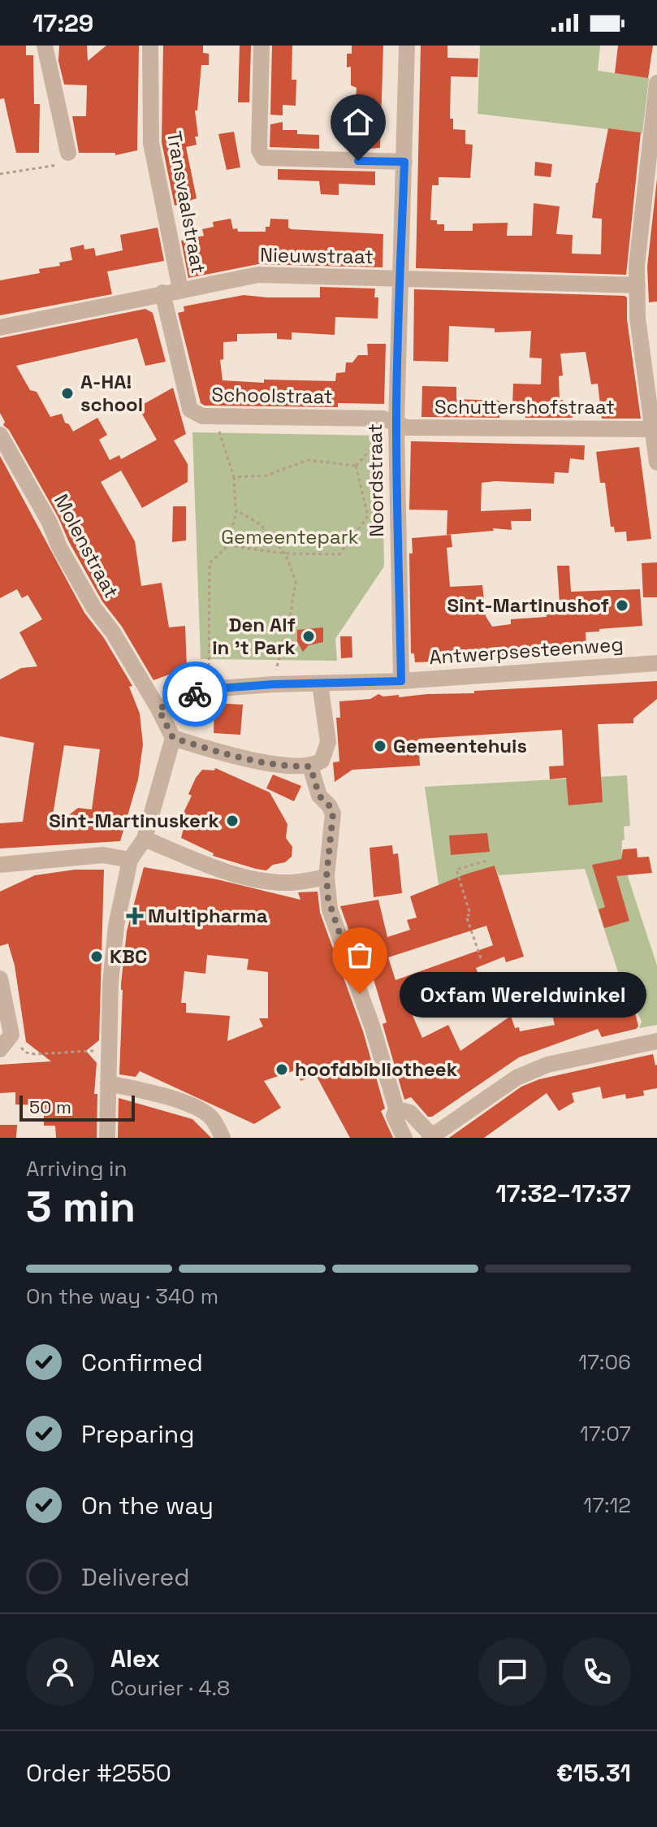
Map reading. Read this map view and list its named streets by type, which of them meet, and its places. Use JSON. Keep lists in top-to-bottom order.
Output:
{
  "streets": {
    "street": [
      "Transvaalstraat",
      "Nieuwstraat",
      "Schoolstraat",
      "Schuttershofstraat",
      "Noordstraat",
      "Molenstraat",
      "Antwerpsesteenweg"
    ]
  },
  "crossings": [
    ["Transvaalstraat", "Nieuwstraat"],
    ["Nieuwstraat", "Schoolstraat"],
    ["Nieuwstraat", "Noordstraat"],
    ["Schoolstraat", "Schuttershofstraat"],
    ["Schoolstraat", "Noordstraat"],
    ["Schuttershofstraat", "Noordstraat"],
    ["Noordstraat", "Antwerpsesteenweg"],
    ["Molenstraat", "Antwerpsesteenweg"]
  ],
  "parks": ["Gemeentepark"],
  "places": {
    "other": [
      "A-HA! school",
      "Sint-Martinushof",
      "Den Alf in 't Park",
      "Gemeentehuis",
      "Sint-Martinuskerk",
      "KBC",
      "Oxfam Wereldwinkel",
      "hoofdbibliotheek"
    ],
    "health": ["Multipharma"]
  },
  "scale_bar": "50 m",
  "page": {
    "status": "17:29",
    "bubble": "Oxfam Wereldwinkel",
    "scale": "50 m",
    "heading": ["3 min", "Arriving in", "17:32–17:37"],
    "panel": [
      "Alex",
      "Courier · 4.8",
      "Order #2550",
      "€15.31"
    ],
    "bar": "On the way · 340 m",
    "list": [
      ["Confirmed", "17:06"],
      ["Preparing", "17:07"],
      ["On the way", "17:12"],
      "Delivered"
    ]
  }
}
